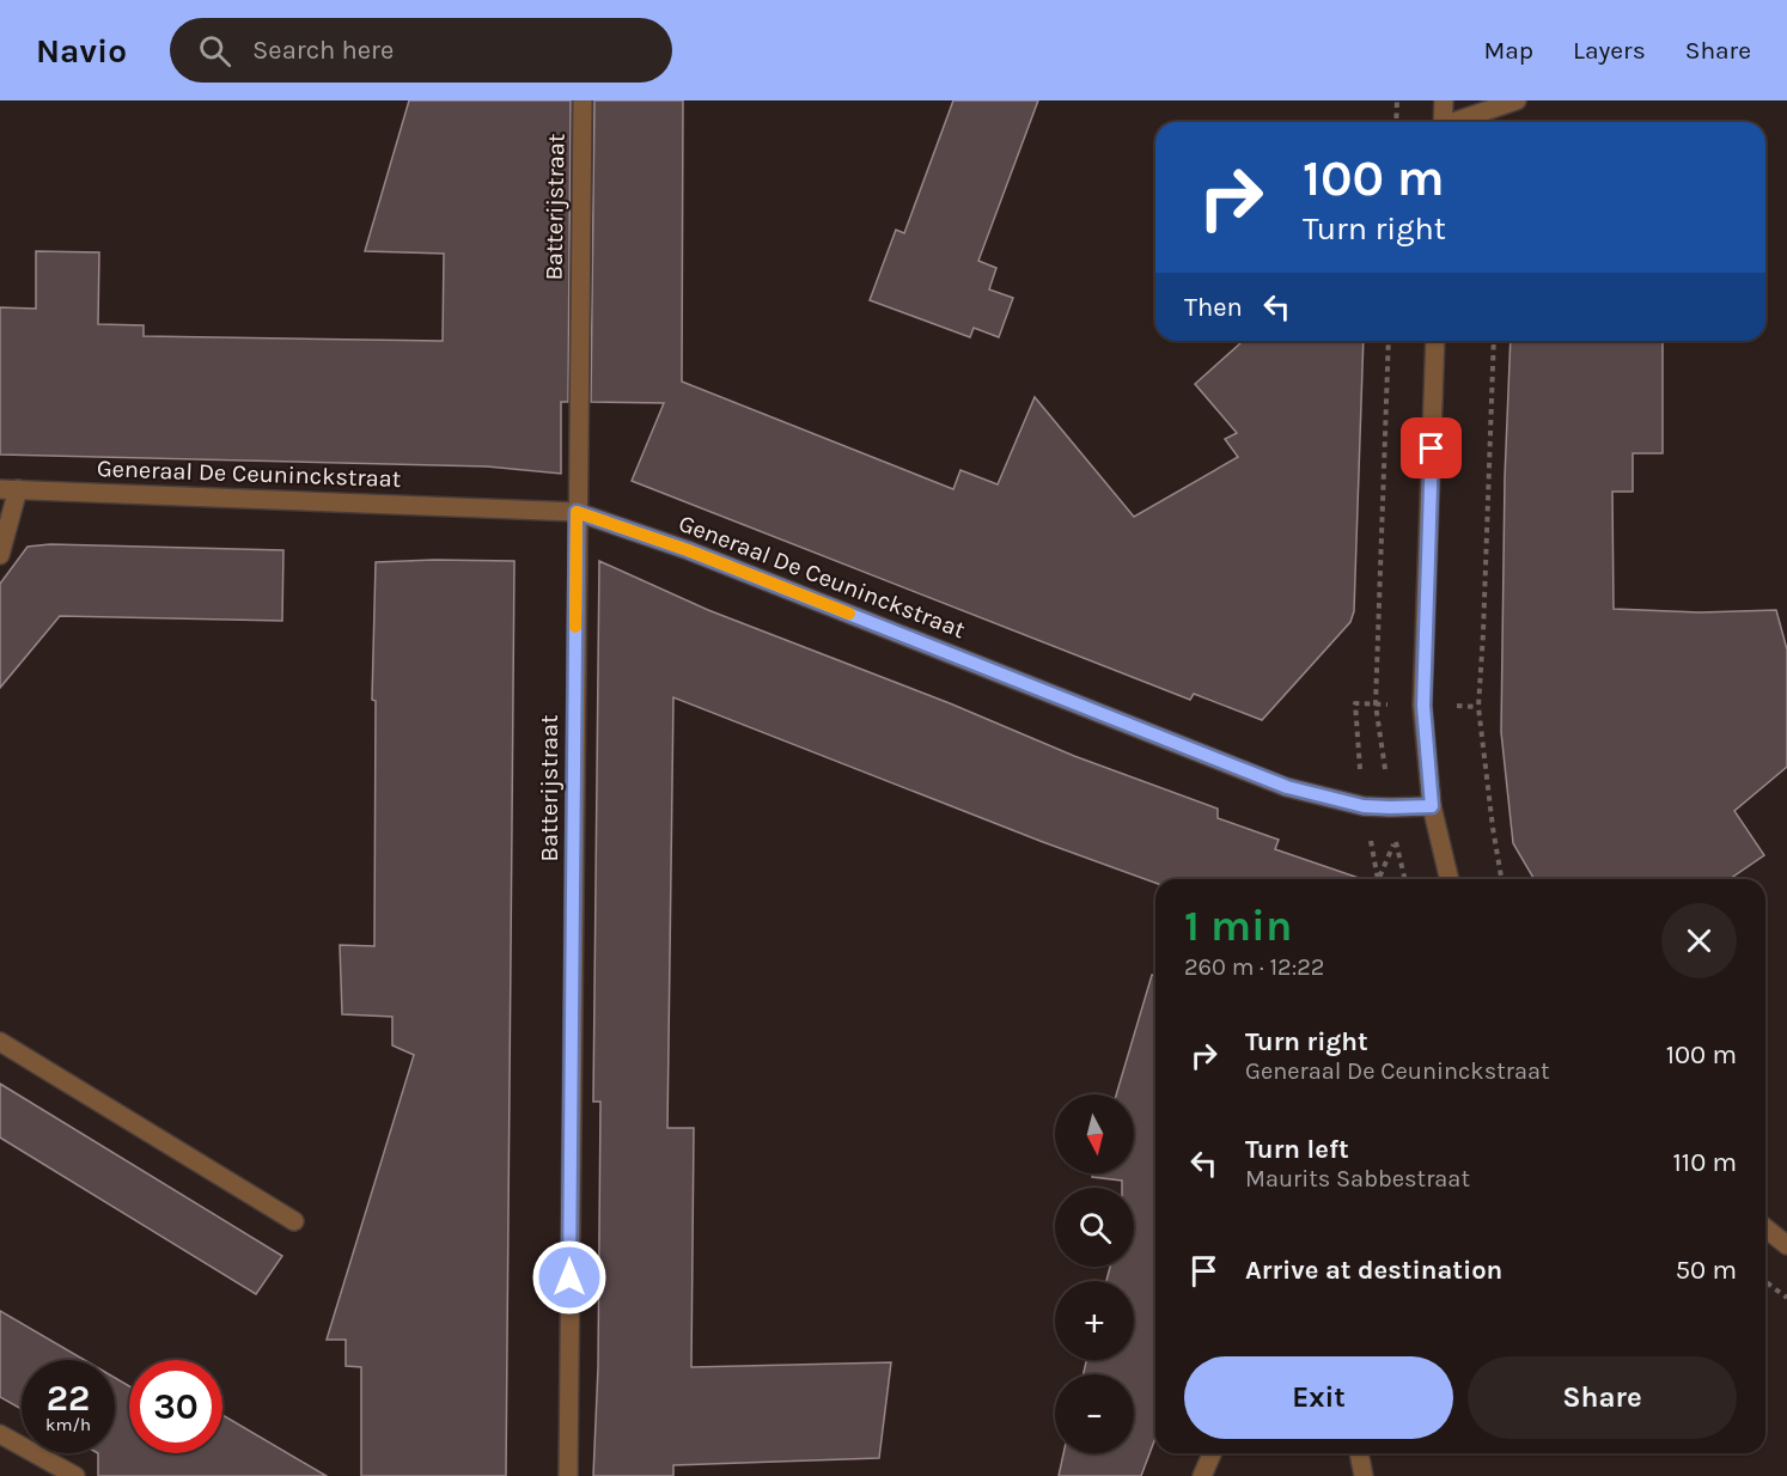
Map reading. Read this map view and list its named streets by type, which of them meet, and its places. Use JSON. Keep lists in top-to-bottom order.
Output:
{
  "streets": {
    "street": ["Batterijstraat", "Generaal De Ceuninckstraat"]
  },
  "crossings": [
    ["Batterijstraat", "Generaal De Ceuninckstraat"]
  ],
  "north": "bottom",
  "page": {
    "header": "Navio",
    "search": "Search here",
    "nav": ["Map", "Layers", "Share"],
    "turn": ["100 m", "Turn right"],
    "then": "Then",
    "heading": ["1 min", "260 m · 12:22"],
    "list": [
      {
        "name": "Turn right",
        "note": "Generaal De Ceuninckstraat",
        "value": "100 m"
      },
      {
        "name": "Turn left",
        "note": "Maurits Sabbestraat",
        "value": "110 m"
      },
      {
        "name": "Arrive at destination",
        "value": "50 m"
      }
    ],
    "map_buttons": ["+", "−"],
    "buttons": ["Exit", "Share"],
    "speed": "22 km/h",
    "limit": "30"
  }
}
